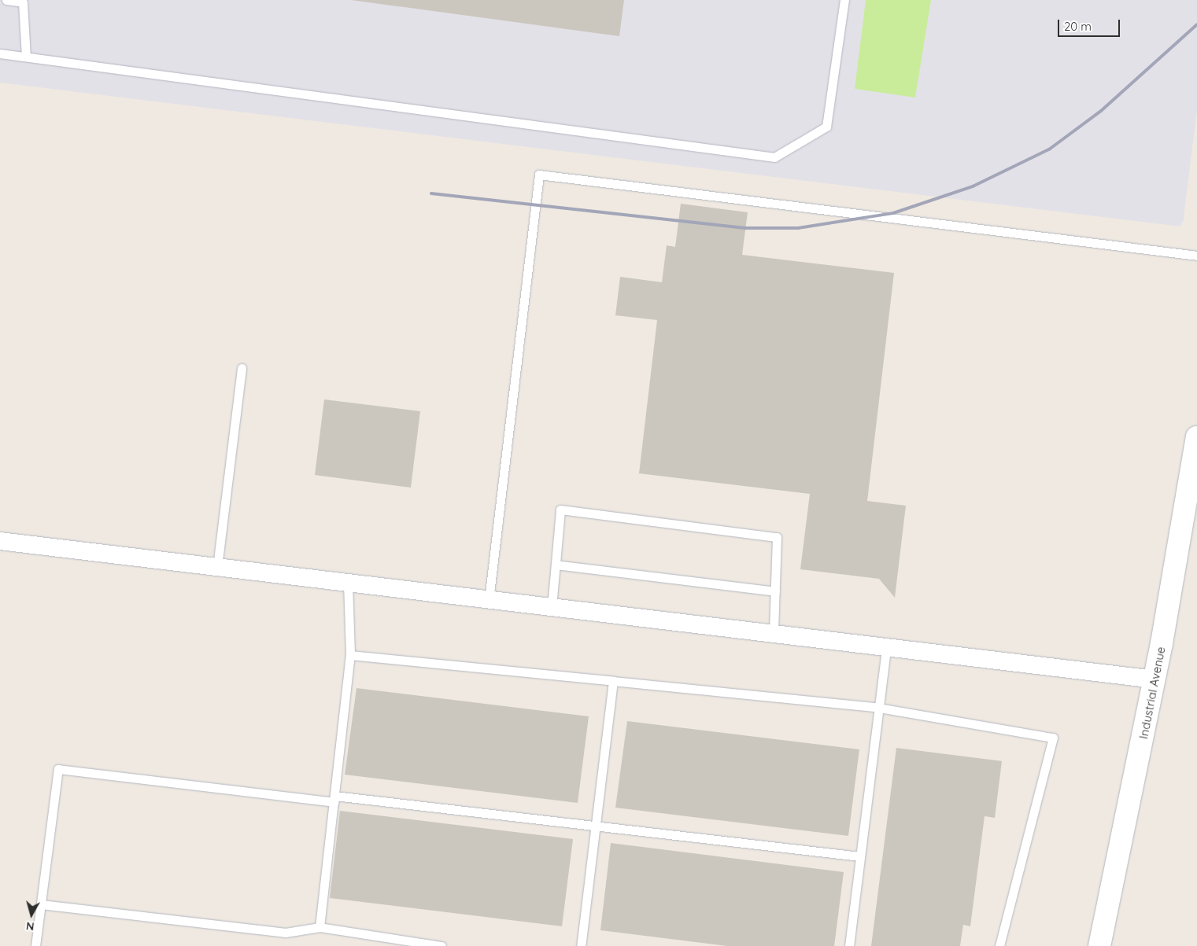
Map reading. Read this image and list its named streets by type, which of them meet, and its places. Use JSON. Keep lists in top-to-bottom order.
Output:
{
  "streets": {
    "main road": ["Industrial Avenue"]
  },
  "scale_bar": "20 m",
  "north": "bottom"
}
